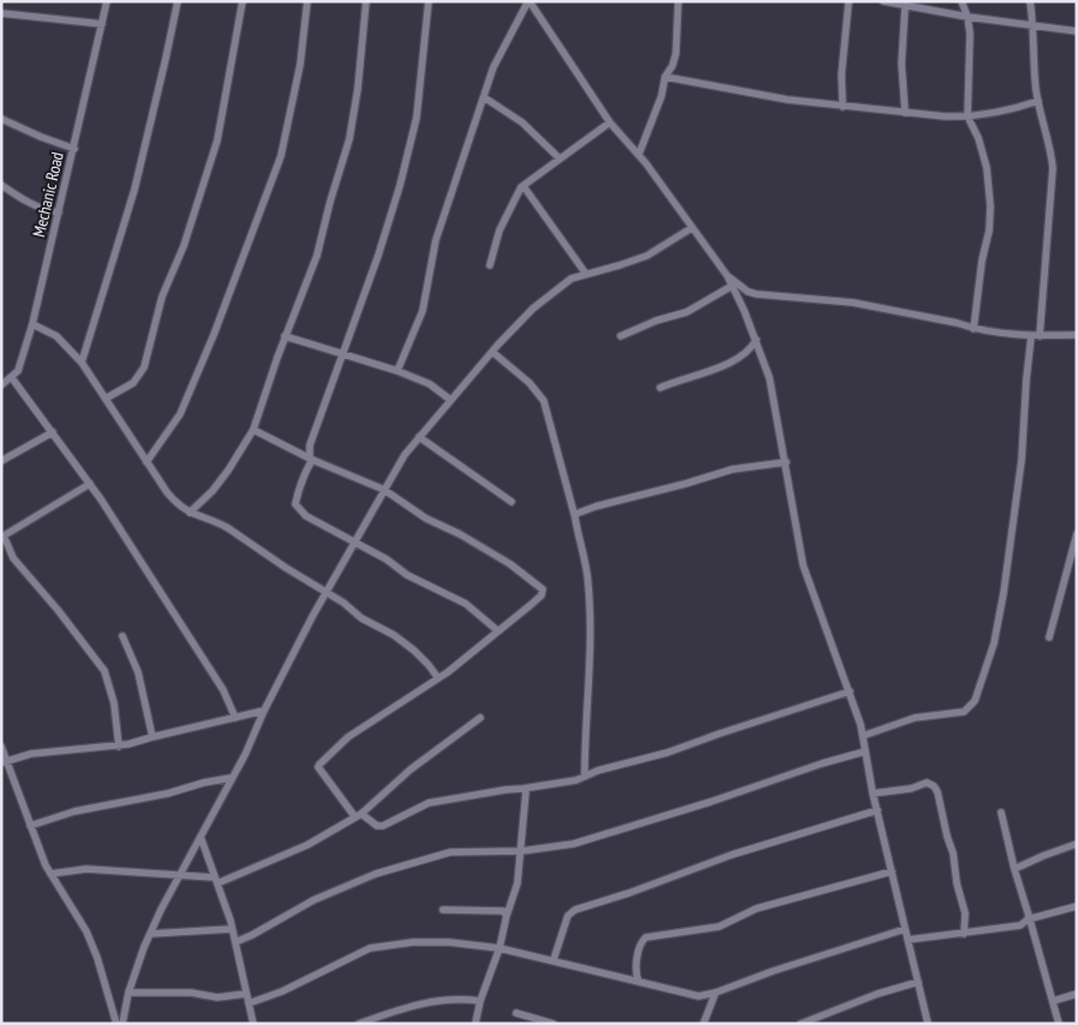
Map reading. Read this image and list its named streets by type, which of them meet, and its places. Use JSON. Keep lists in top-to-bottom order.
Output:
{
  "streets": {
    "street": ["Mechanic Road"]
  }
}
